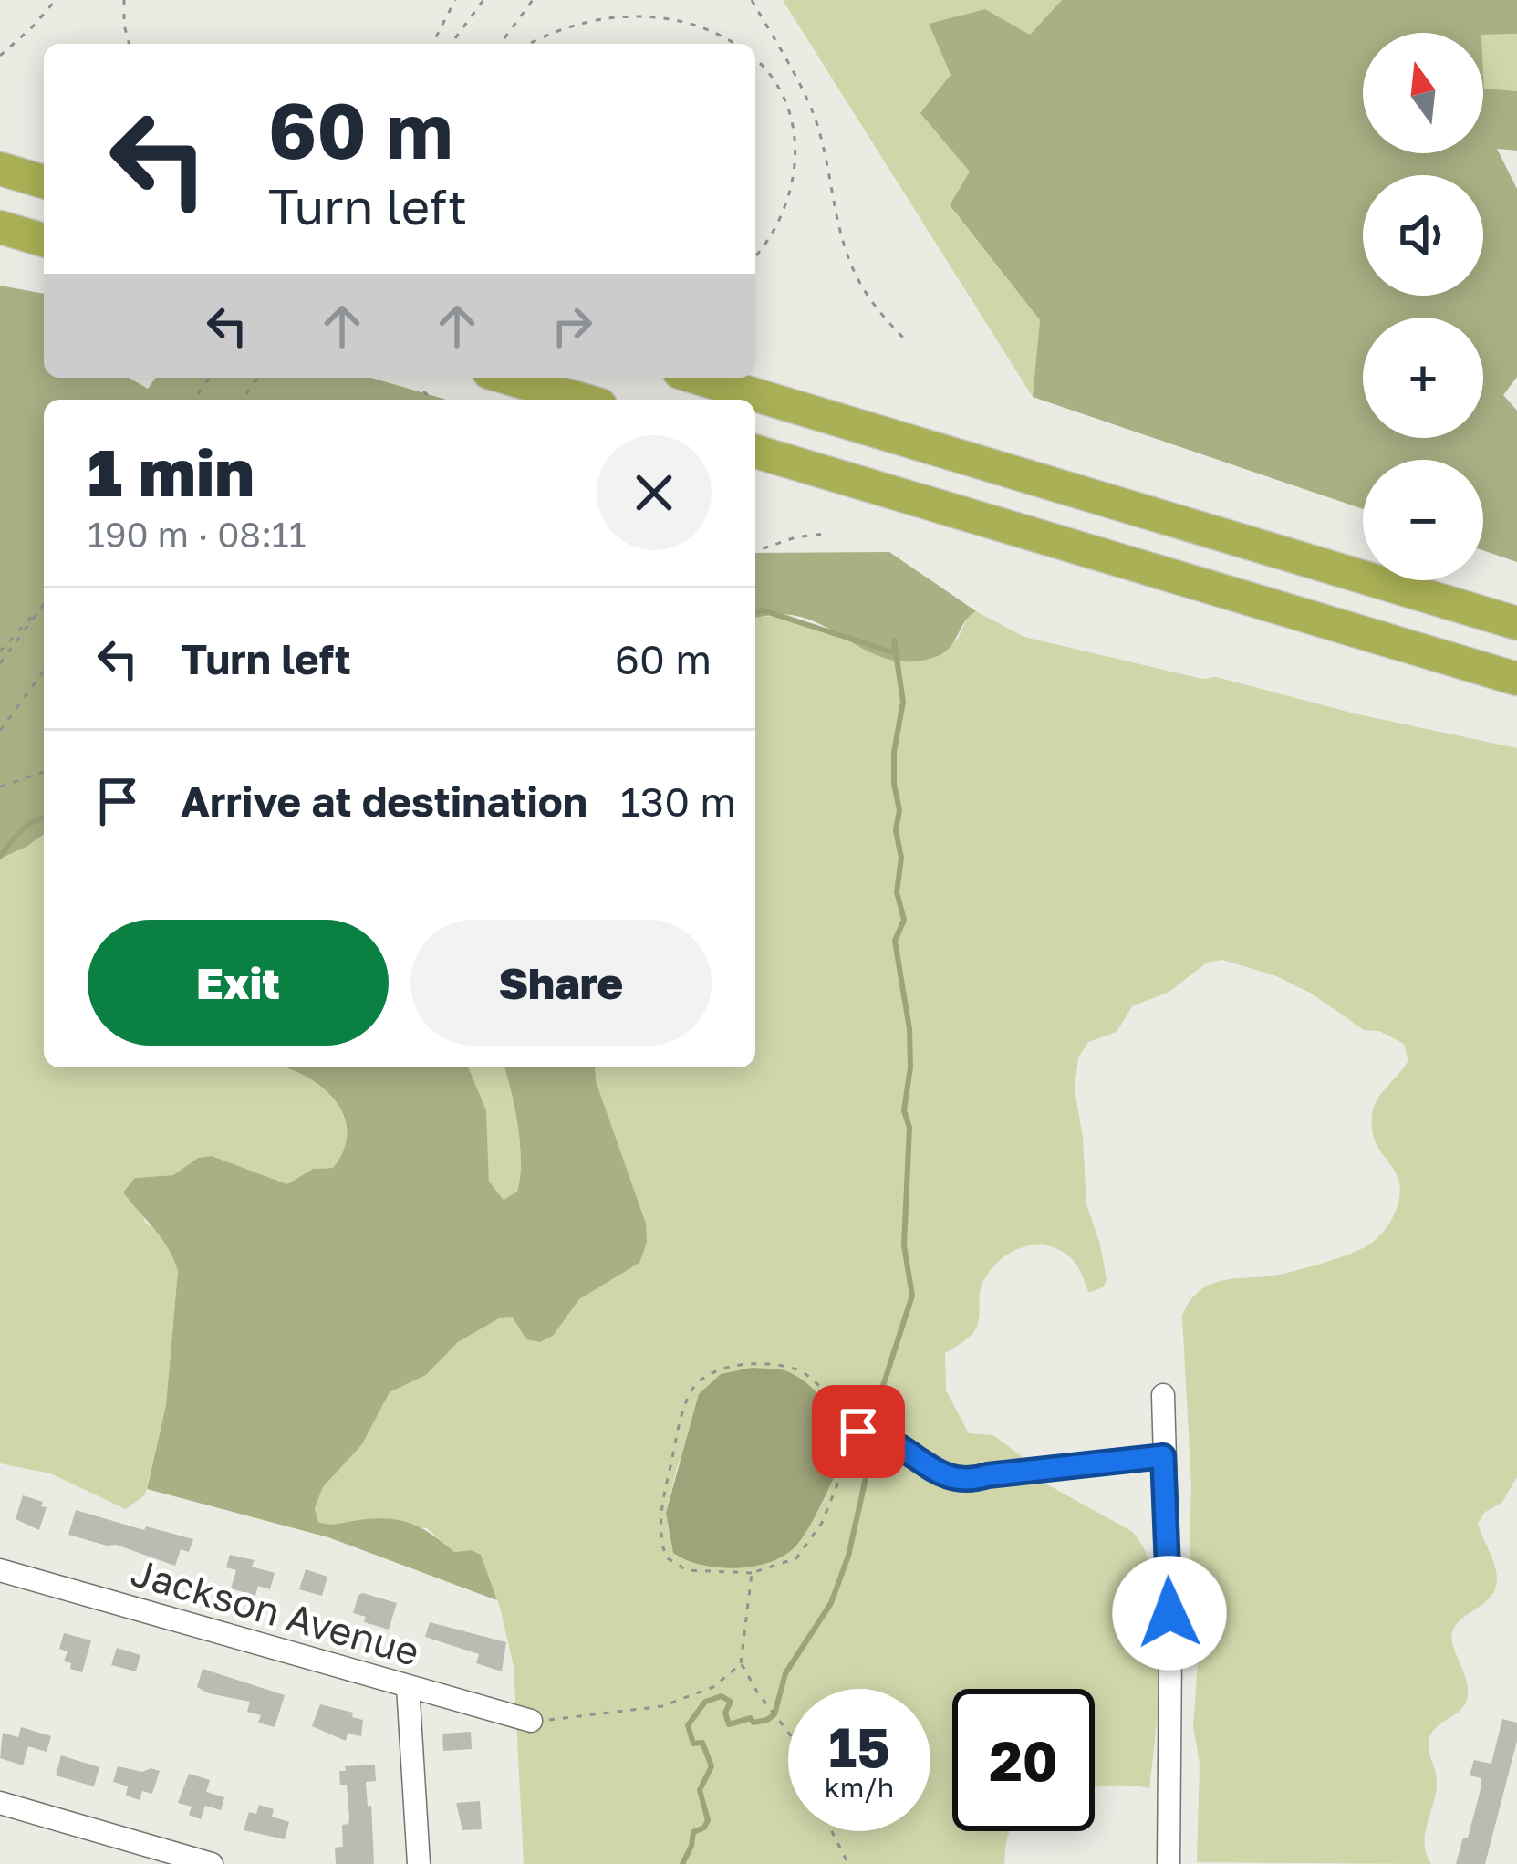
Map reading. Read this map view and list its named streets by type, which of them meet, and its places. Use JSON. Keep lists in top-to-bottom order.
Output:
{
  "streets": {
    "street": ["Jackson Avenue"]
  },
  "north": "top",
  "page": {
    "map_buttons": ["+", "−"],
    "turn": ["60 m", "Turn left"],
    "heading": ["1 min", "190 m · 08:11"],
    "list": [
      {
        "name": "Turn left",
        "value": "60 m"
      },
      {
        "name": "Arrive at destination",
        "value": "130 m"
      }
    ],
    "buttons": ["Exit", "Share"],
    "speed": "15 km/h",
    "limit": "20"
  }
}
